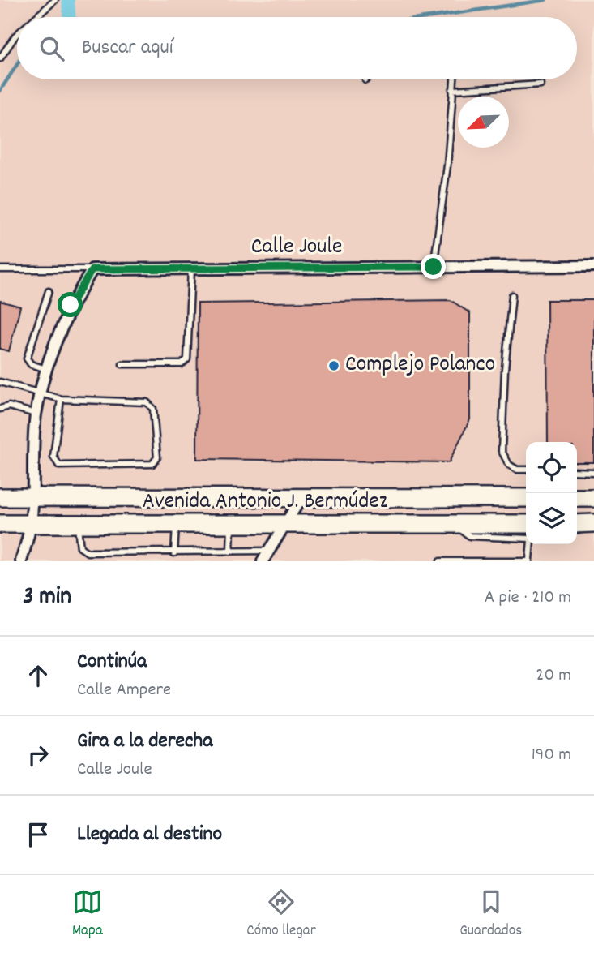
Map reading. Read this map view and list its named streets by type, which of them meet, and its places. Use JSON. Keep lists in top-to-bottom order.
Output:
{
  "streets": {
    "main road": ["Avenida Antonio J. Bermúdez"],
    "street": ["Calle Joule"]
  },
  "places": ["Complejo Polanco"],
  "north": "bottom left",
  "page": {
    "search": "Buscar aquí",
    "heading": ["3 min", "A pie · 210 m"],
    "list": [
      ["Continúa", "Calle Ampere", "20 m"],
      ["Gira a la derecha", "Calle Joule", "190 m"],
      "Llegada al destino"
    ],
    "nav": ["Mapa", "Cómo llegar", "Guardados"]
  }
}
